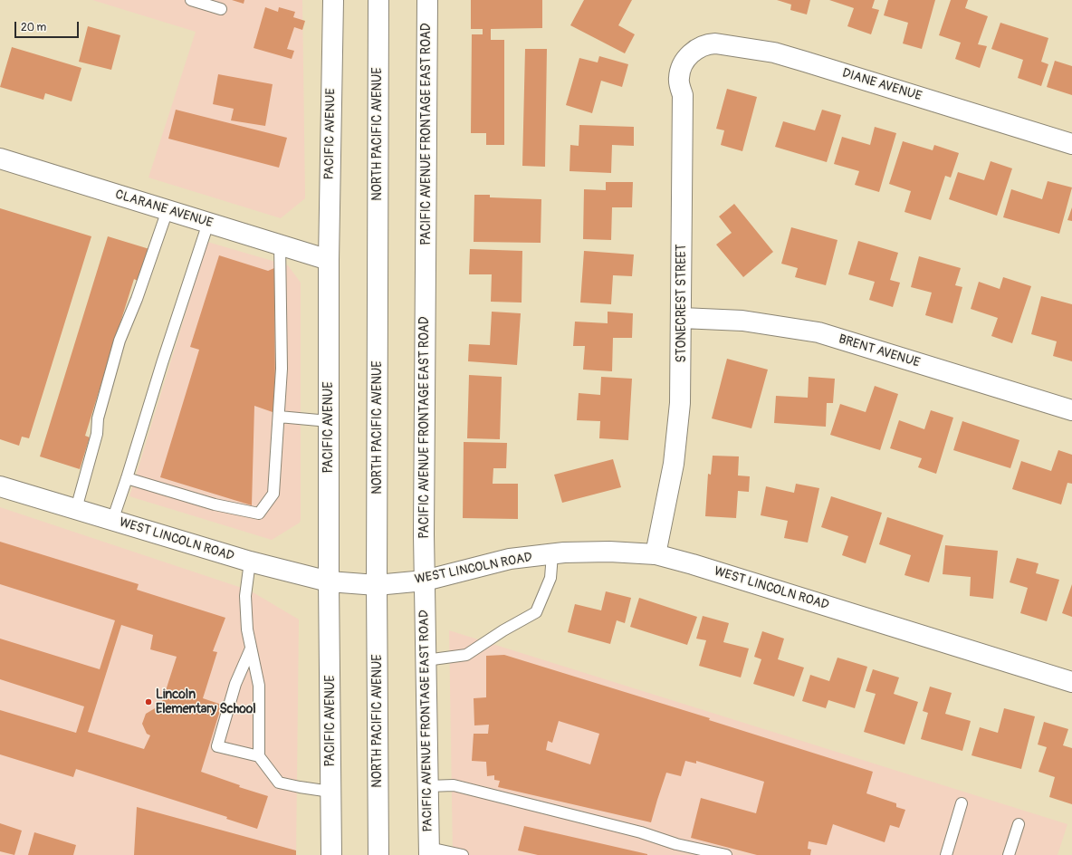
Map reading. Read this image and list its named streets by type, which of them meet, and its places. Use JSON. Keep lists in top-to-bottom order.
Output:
{
  "streets": {
    "street": [
      "DIANE AVENUE",
      "PACIFIC AVENUE",
      "NORTH PACIFIC AVENUE",
      "PACIFIC AVENUE FRONTAGE EAST ROAD",
      "CLARANE AVENUE",
      "STONECREST STREET",
      "BRENT AVENUE",
      "WEST LINCOLN ROAD"
    ]
  },
  "crossings": [
    ["DIANE AVENUE", "STONECREST STREET"],
    ["PACIFIC AVENUE", "CLARANE AVENUE"],
    ["PACIFIC AVENUE", "WEST LINCOLN ROAD"],
    ["NORTH PACIFIC AVENUE", "WEST LINCOLN ROAD"],
    ["PACIFIC AVENUE FRONTAGE EAST ROAD", "WEST LINCOLN ROAD"],
    ["STONECREST STREET", "BRENT AVENUE"],
    ["STONECREST STREET", "WEST LINCOLN ROAD"]
  ],
  "places": ["Lincoln Elementary School"],
  "scale_bar": "20 m"
}
